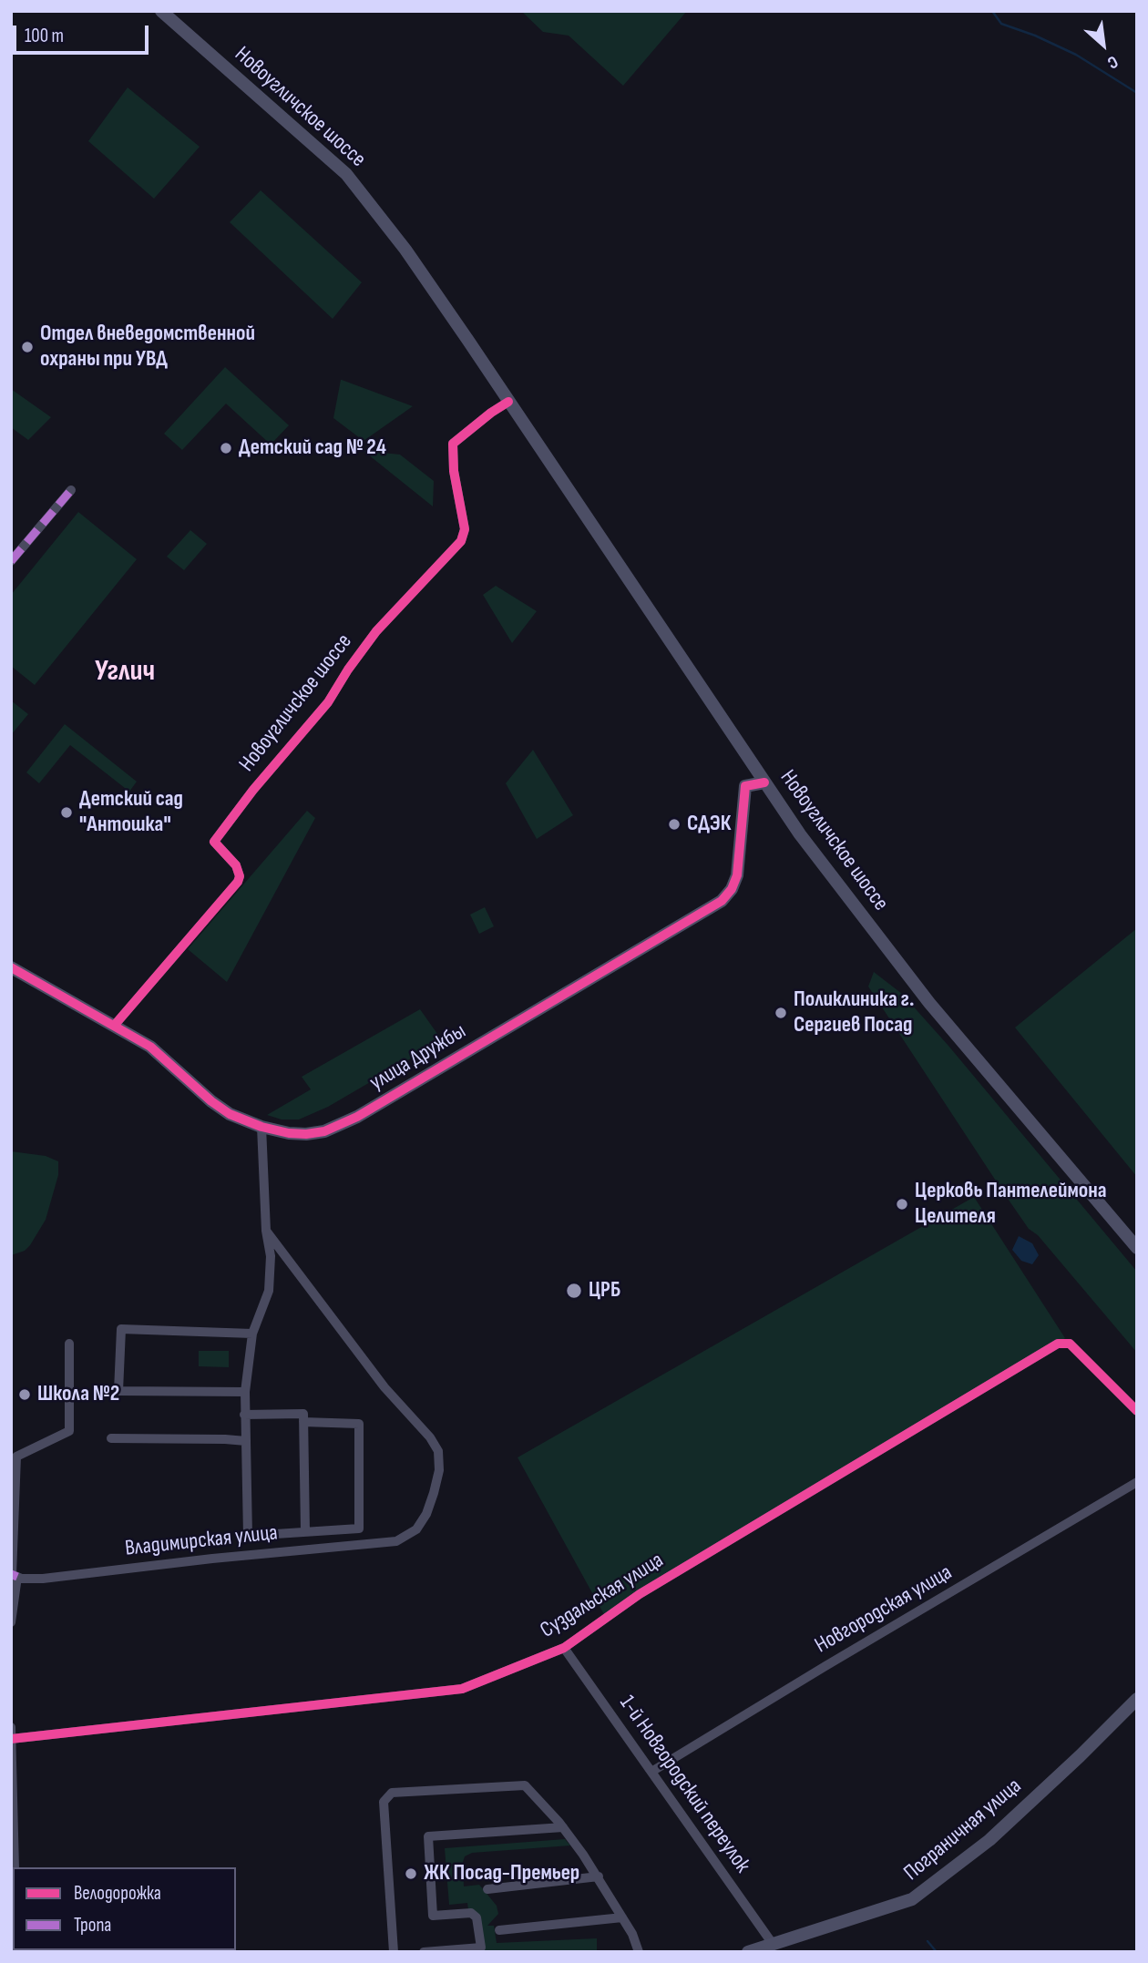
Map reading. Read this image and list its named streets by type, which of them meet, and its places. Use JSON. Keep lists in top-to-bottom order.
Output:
{
  "streets": {
    "main road": ["Новоугличское шоссе", "улица Дружбы", "Пограничная улица"],
    "street": [
      "Владимирская улица",
      "Суздальская улица",
      "Новгородская улица",
      "1-й Новгородский переулок"
    ]
  },
  "crossings": [
    ["Новоугличское шоссе", "улица Дружбы"],
    ["Суздальская улица", "1-й Новгородский переулок"],
    ["Новгородская улица", "1-й Новгородский переулок"],
    ["1-й Новгородский переулок", "Пограничная улица"]
  ],
  "districts": ["Углич"],
  "places": [
    "Отдел вневедомственной охраны при УВД",
    "Детский сад № 24",
    "Детский сад \"Антошка\"",
    "СДЭК",
    "Поликлиника г. Сергиев Посад",
    "Церковь Пантелеймона Целителя",
    "ЦРБ",
    "Школа №2",
    "ЖК Посад-Премьер"
  ],
  "legend": ["Велодорожка", "Тропа"],
  "scale_bar": "100 m",
  "north": "bottom right"
}
